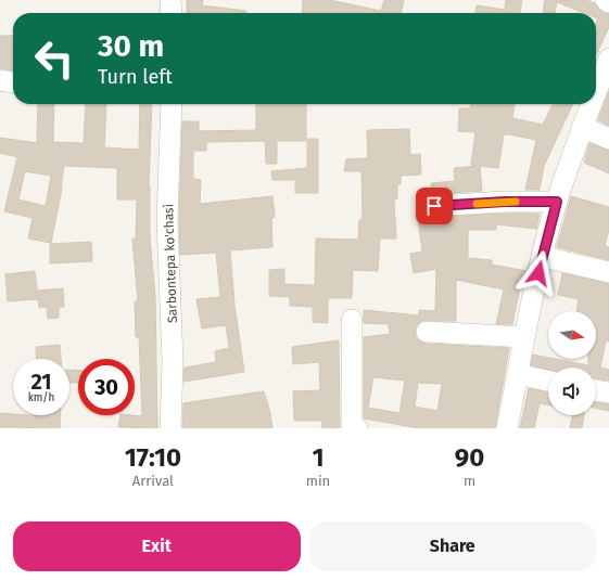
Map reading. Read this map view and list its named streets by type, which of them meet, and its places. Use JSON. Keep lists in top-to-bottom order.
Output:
{
  "streets": {
    "street": ["Sarbontepa ko'chasi"]
  },
  "north": "right",
  "page": {
    "turn": ["30 m", "Turn left"],
    "speed": "21 km/h",
    "limit": "30",
    "eta": [
      "17:10",
      "Arrival",
      "1",
      "min",
      "90",
      "m"
    ],
    "buttons": ["Exit", "Share"]
  }
}
